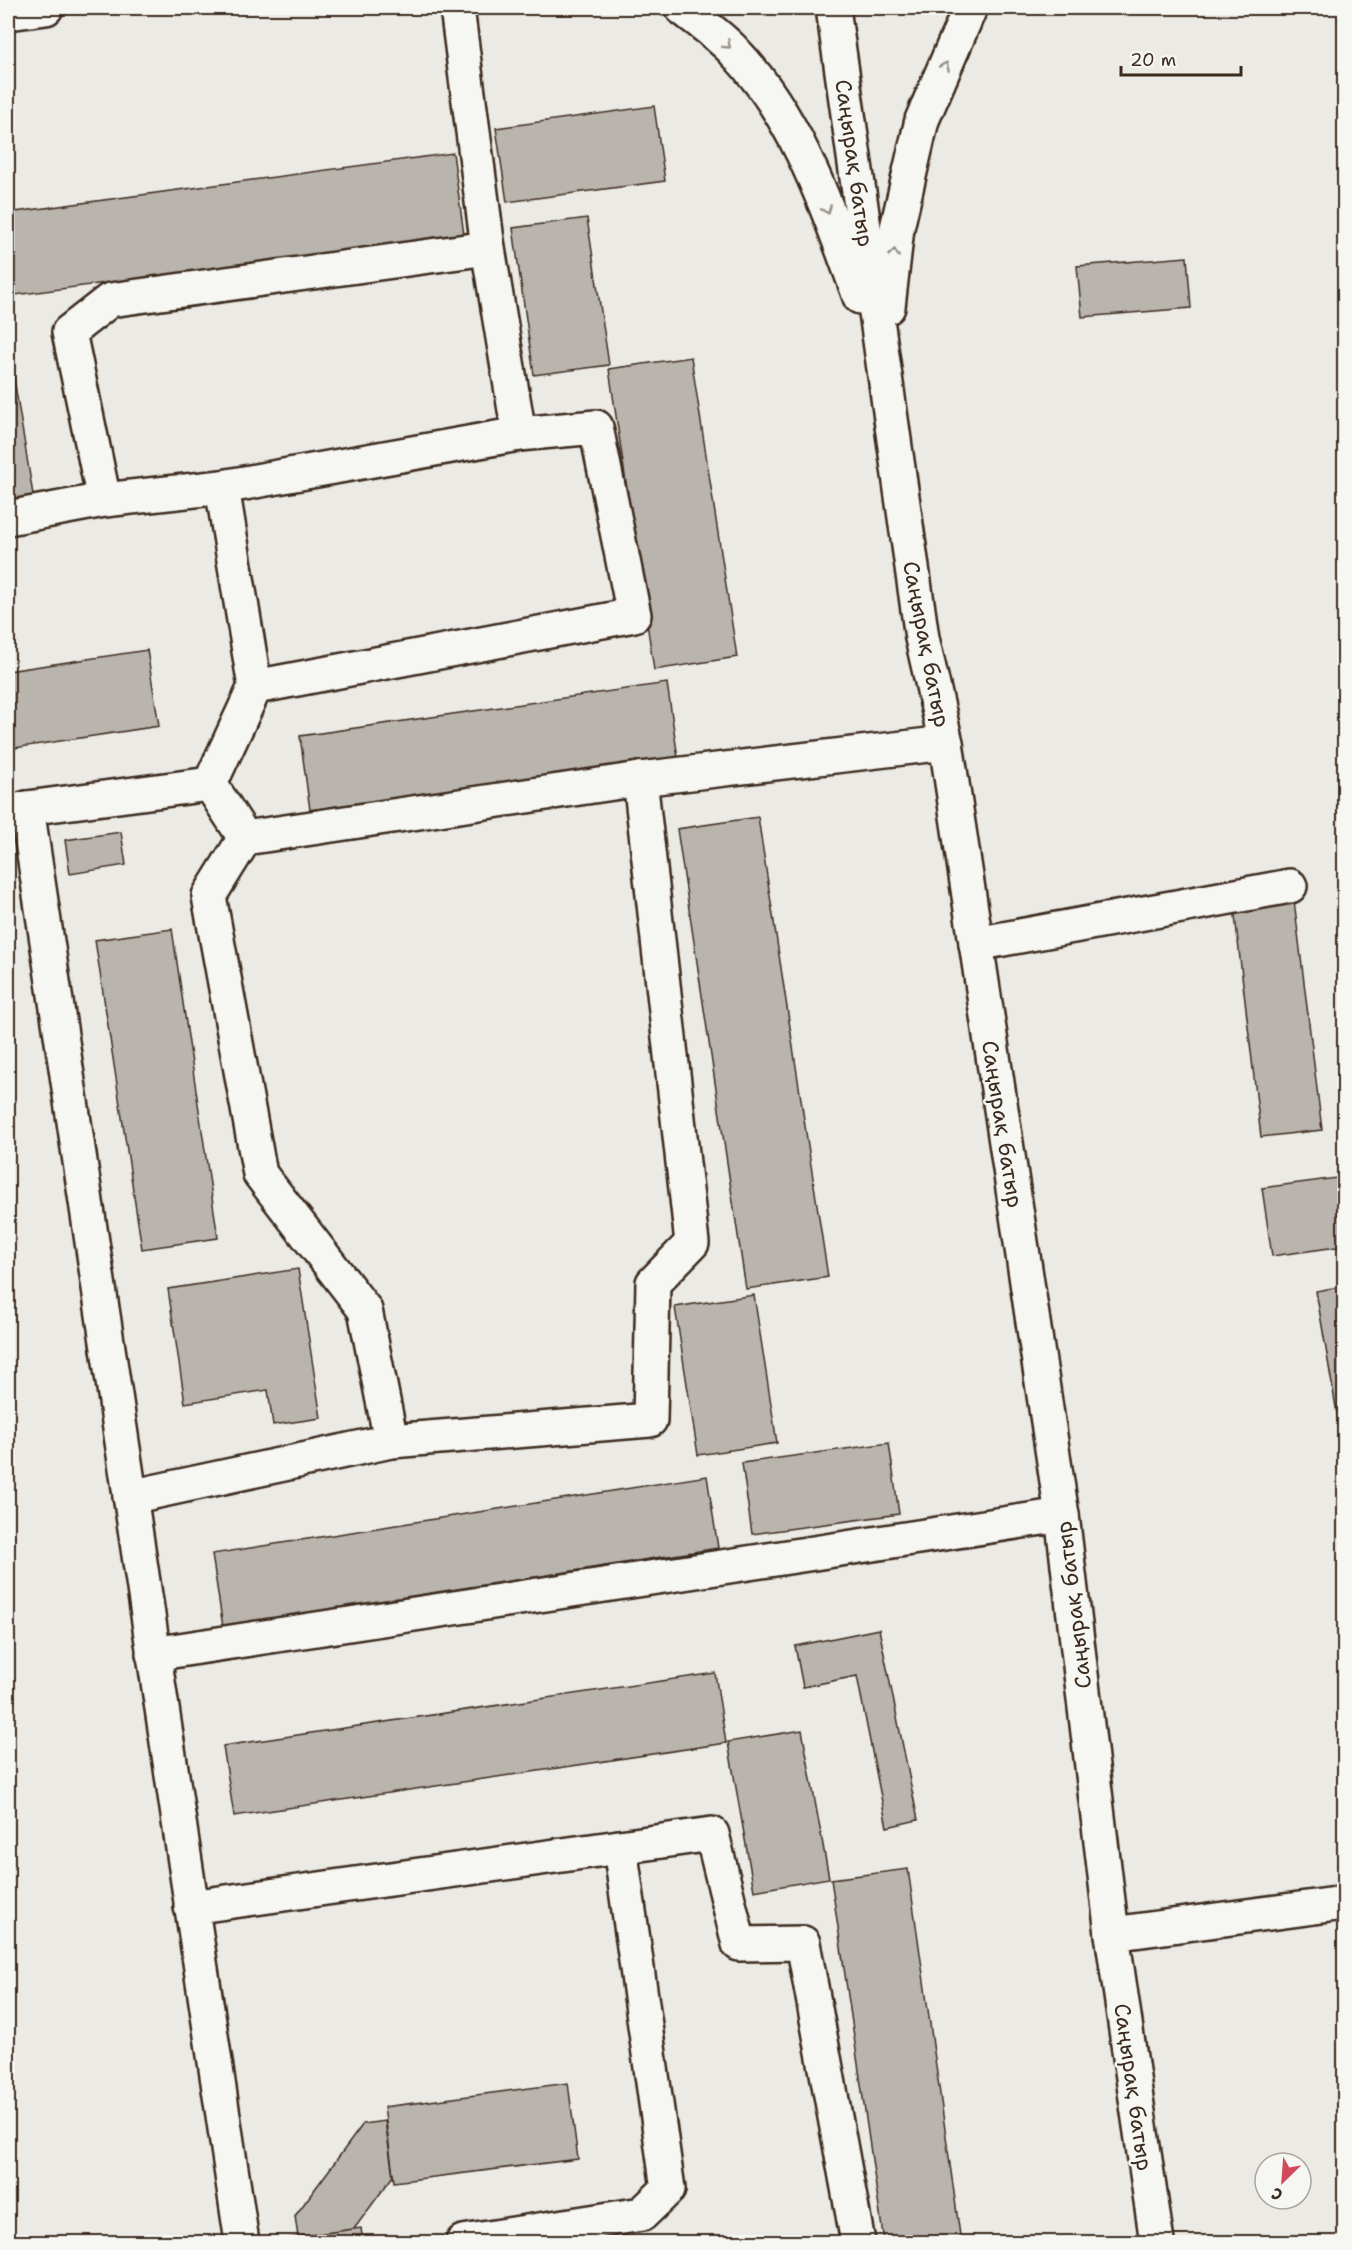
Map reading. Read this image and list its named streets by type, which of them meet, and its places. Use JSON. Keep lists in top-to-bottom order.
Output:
{
  "streets": {
    "street": ["Саңырақ батыр"]
  },
  "scale_bar": "20 m",
  "north": "bottom left"
}
